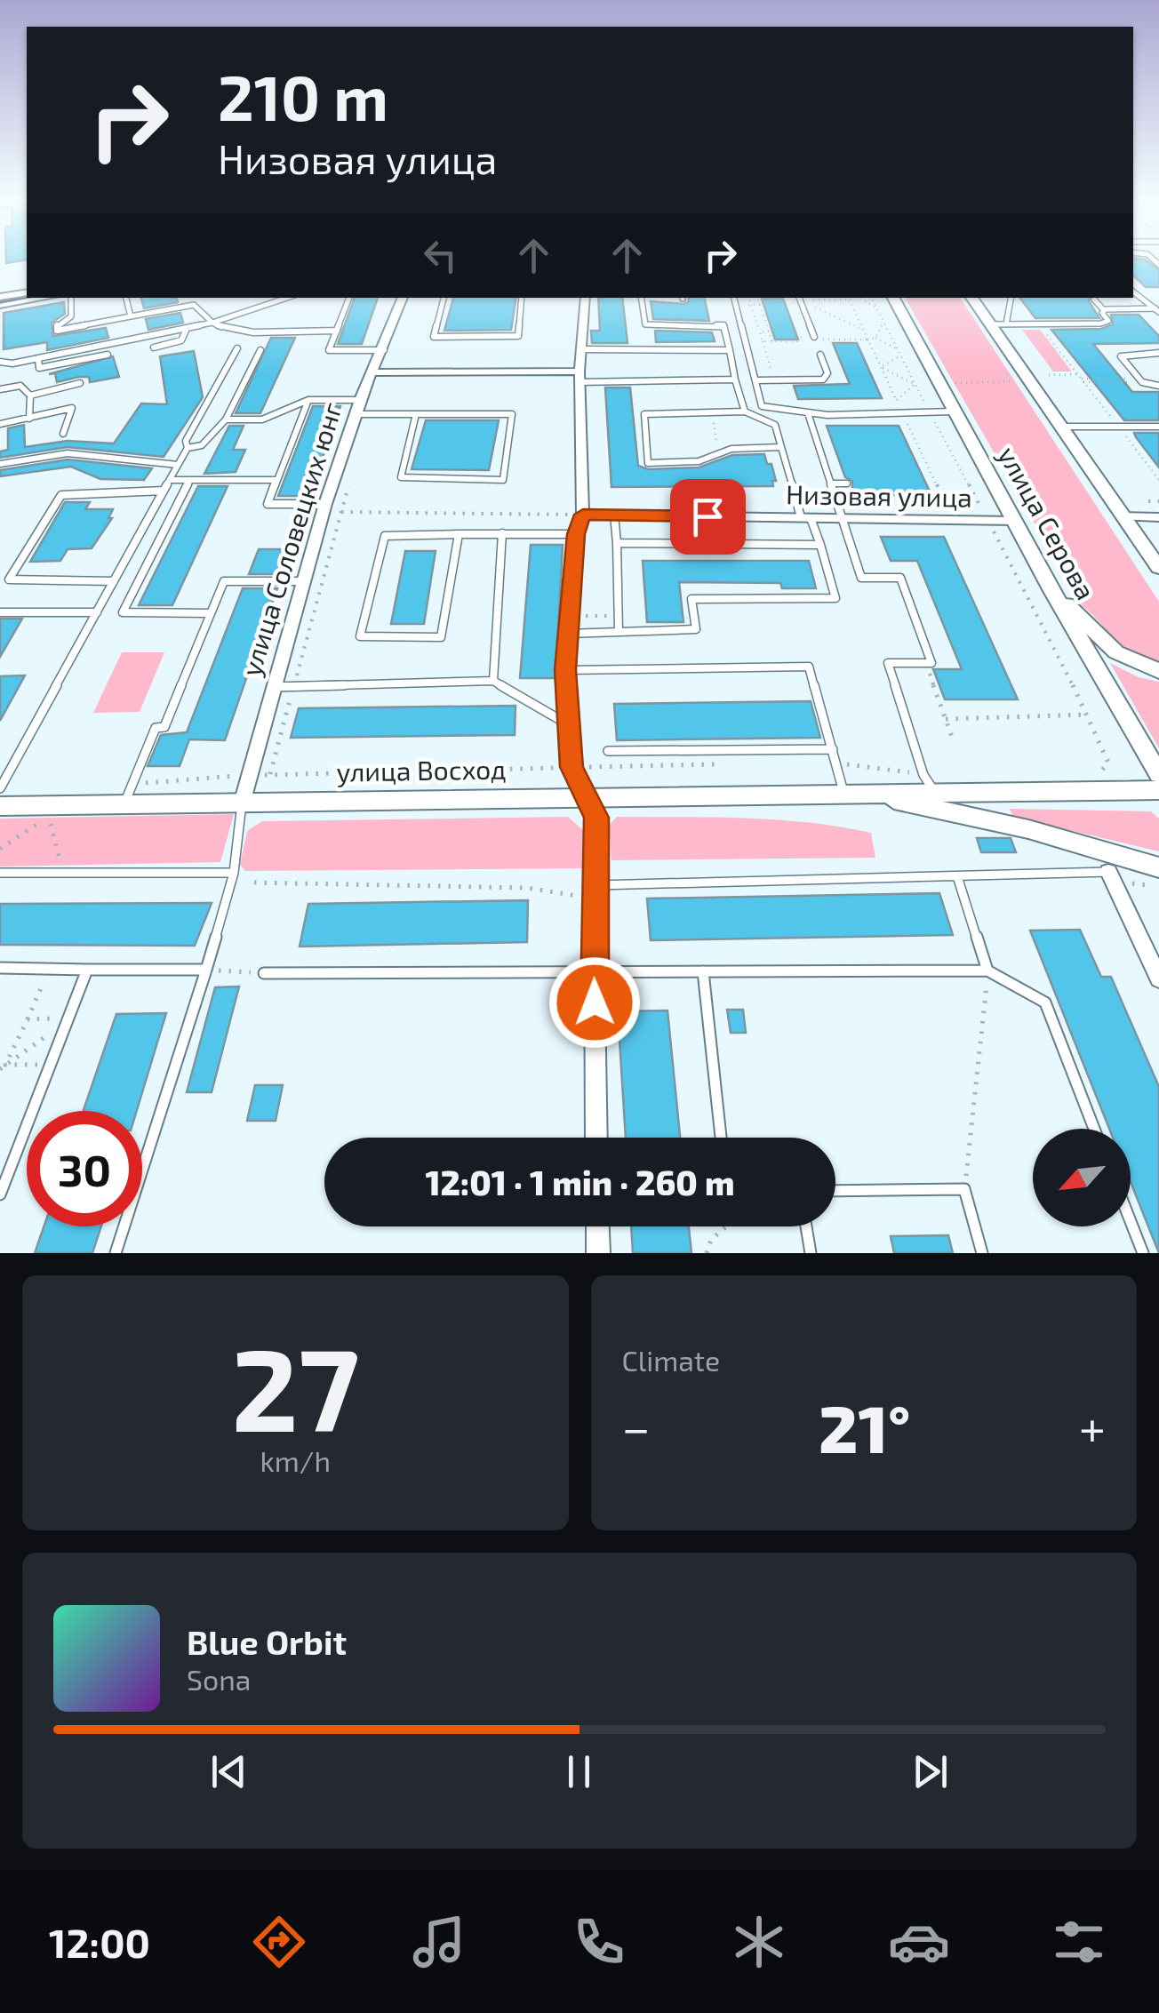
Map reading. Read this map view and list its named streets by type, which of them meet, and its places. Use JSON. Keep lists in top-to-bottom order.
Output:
{
  "streets": {
    "street": [
      "Низовая улица",
      "улица Серова",
      "улица Соловецких юнг",
      "улица Восход"
    ]
  },
  "crossings": [
    ["Низовая улица", "улица Серова"],
    ["улица Соловецких юнг", "улица Восход"]
  ],
  "north": "bottom left",
  "page": {
    "turn": ["210 m", "Низовая улица"],
    "limit": "30",
    "trip": "12:01 · 1 min · 260 m",
    "tile": [
      ["27", "km/h"],
      "Climate"
    ],
    "heat": ["−", "21°", "+"],
    "song": ["Blue Orbit", "Sona"],
    "tabs": "12:00"
  }
}
